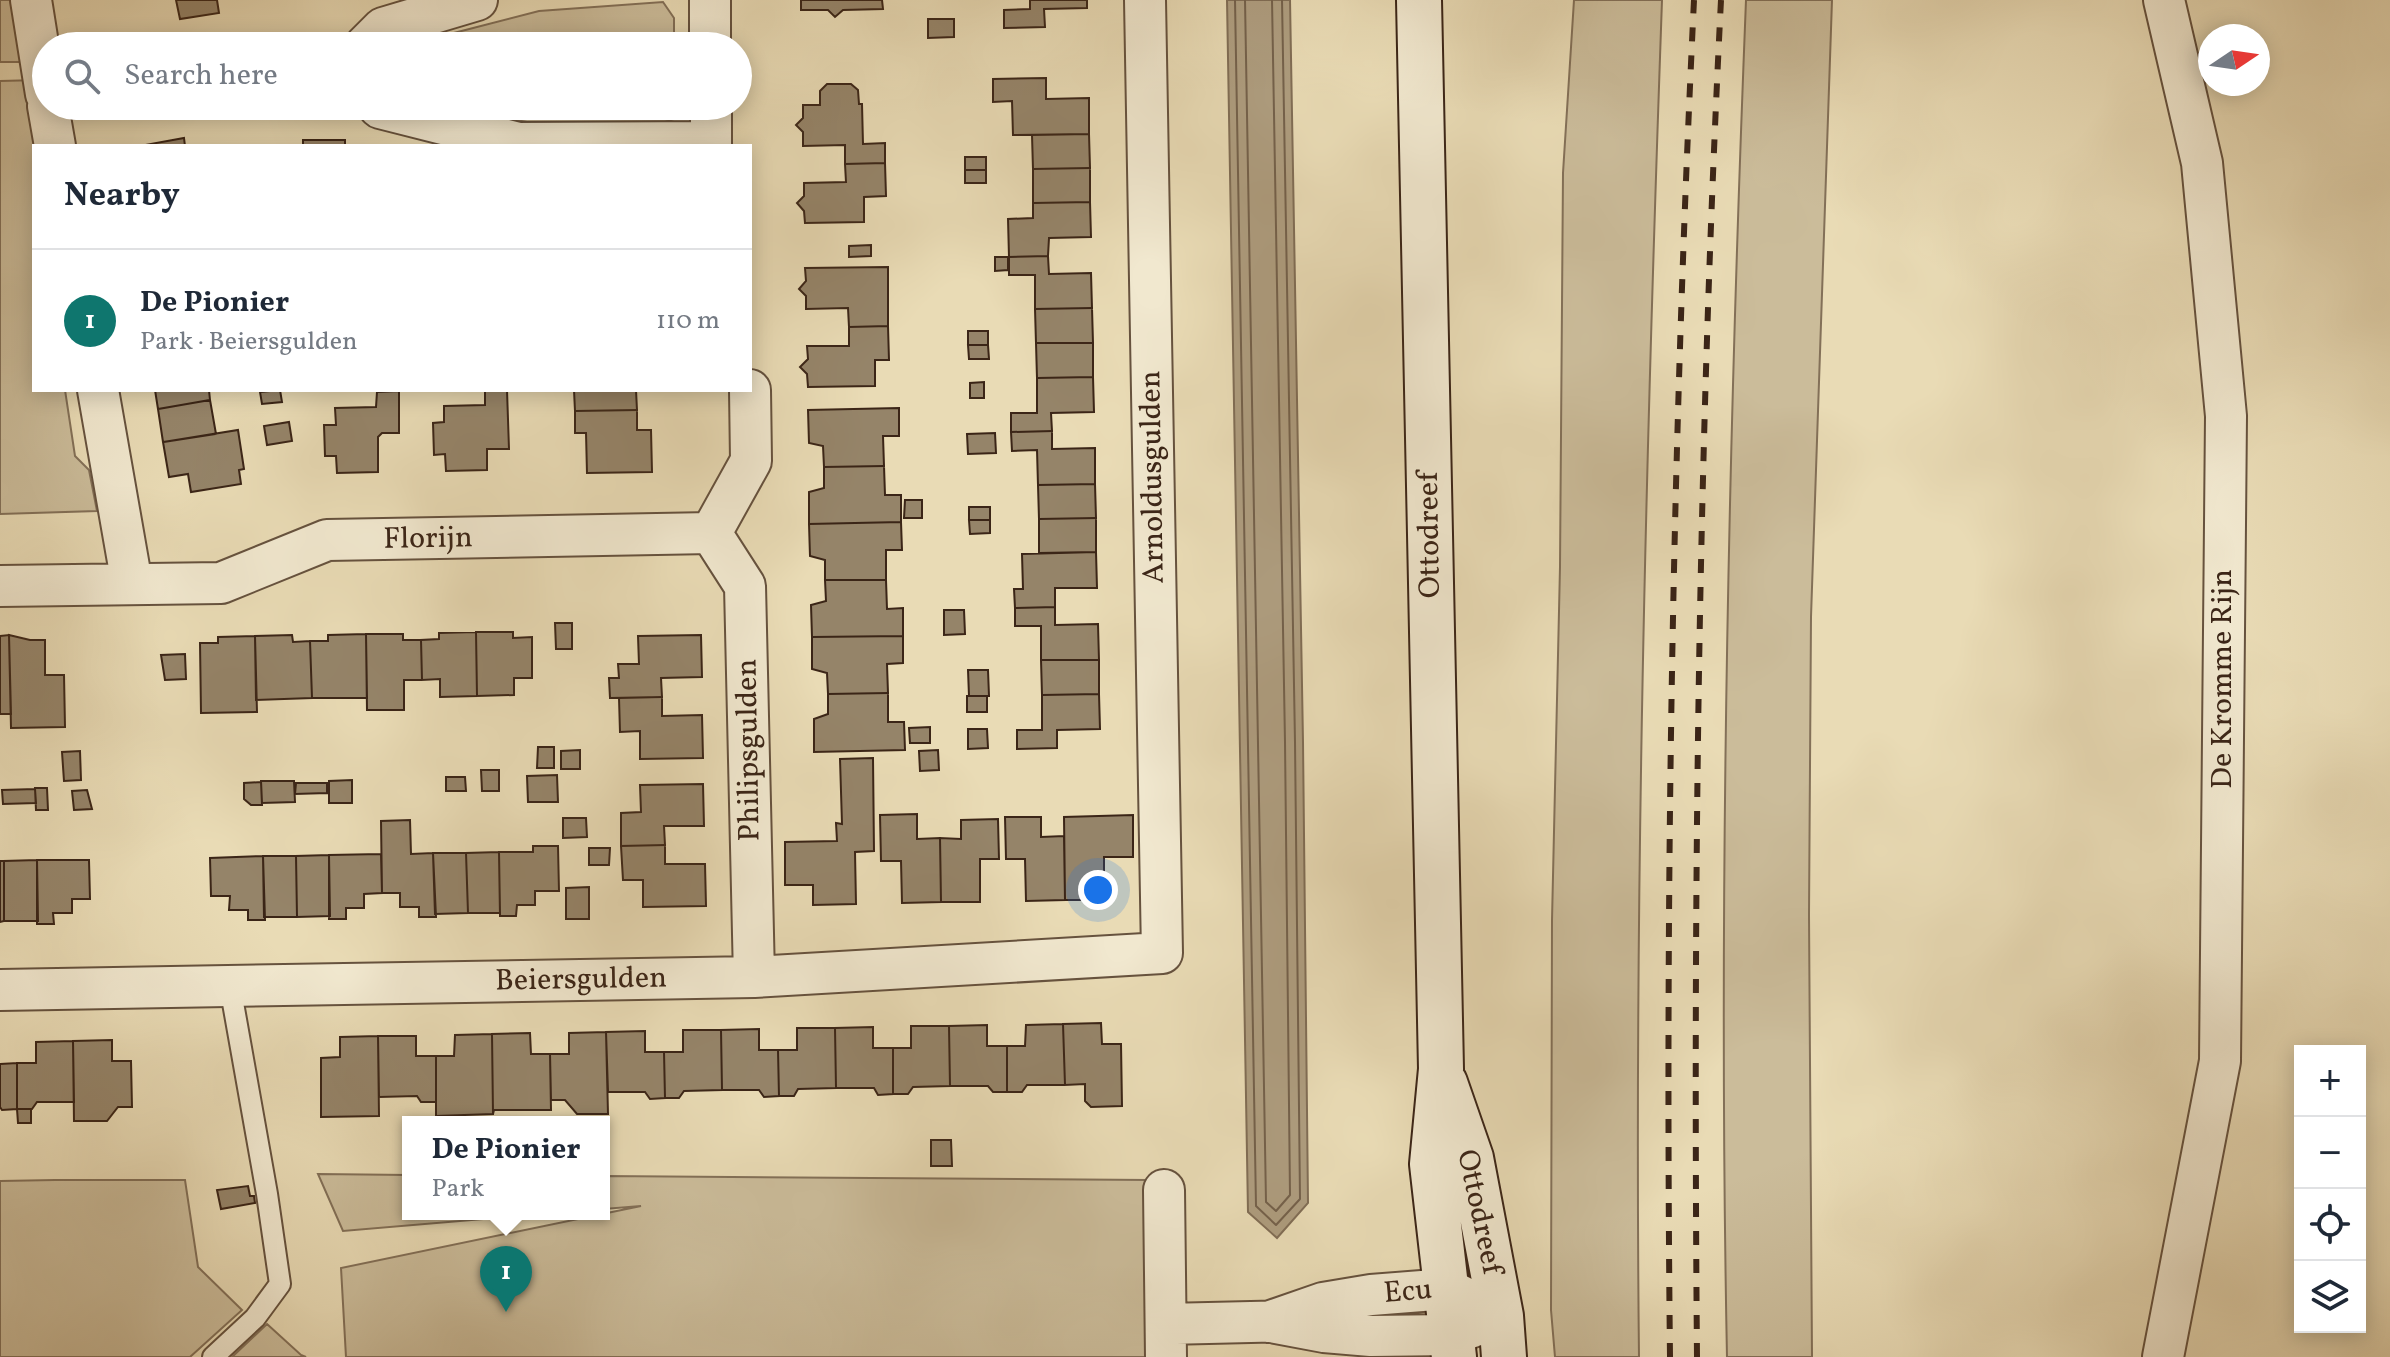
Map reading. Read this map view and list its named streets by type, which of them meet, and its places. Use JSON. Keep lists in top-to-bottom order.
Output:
{
  "streets": {
    "street": [
      "Arnoldusgulden",
      "Ottodreef",
      "Florijn",
      "De Kromme Rijn",
      "Philipsgulden",
      "Beiersgulden",
      "Ecu"
    ]
  },
  "crossings": [
    ["Arnoldusgulden", "Beiersgulden"],
    ["Ottodreef", "Ecu"],
    ["Florijn", "Philipsgulden"],
    ["Philipsgulden", "Beiersgulden"]
  ],
  "north": "right",
  "page": {
    "search": "Search here",
    "heading": "Nearby",
    "list": [
      {
        "mark": "1",
        "name": "De Pionier",
        "note": "Park · Beiersgulden",
        "value": "110 m"
      }
    ],
    "map_buttons": ["+", "−"],
    "popup": ["De Pionier", "Park"],
    "pins": "1"
  }
}
